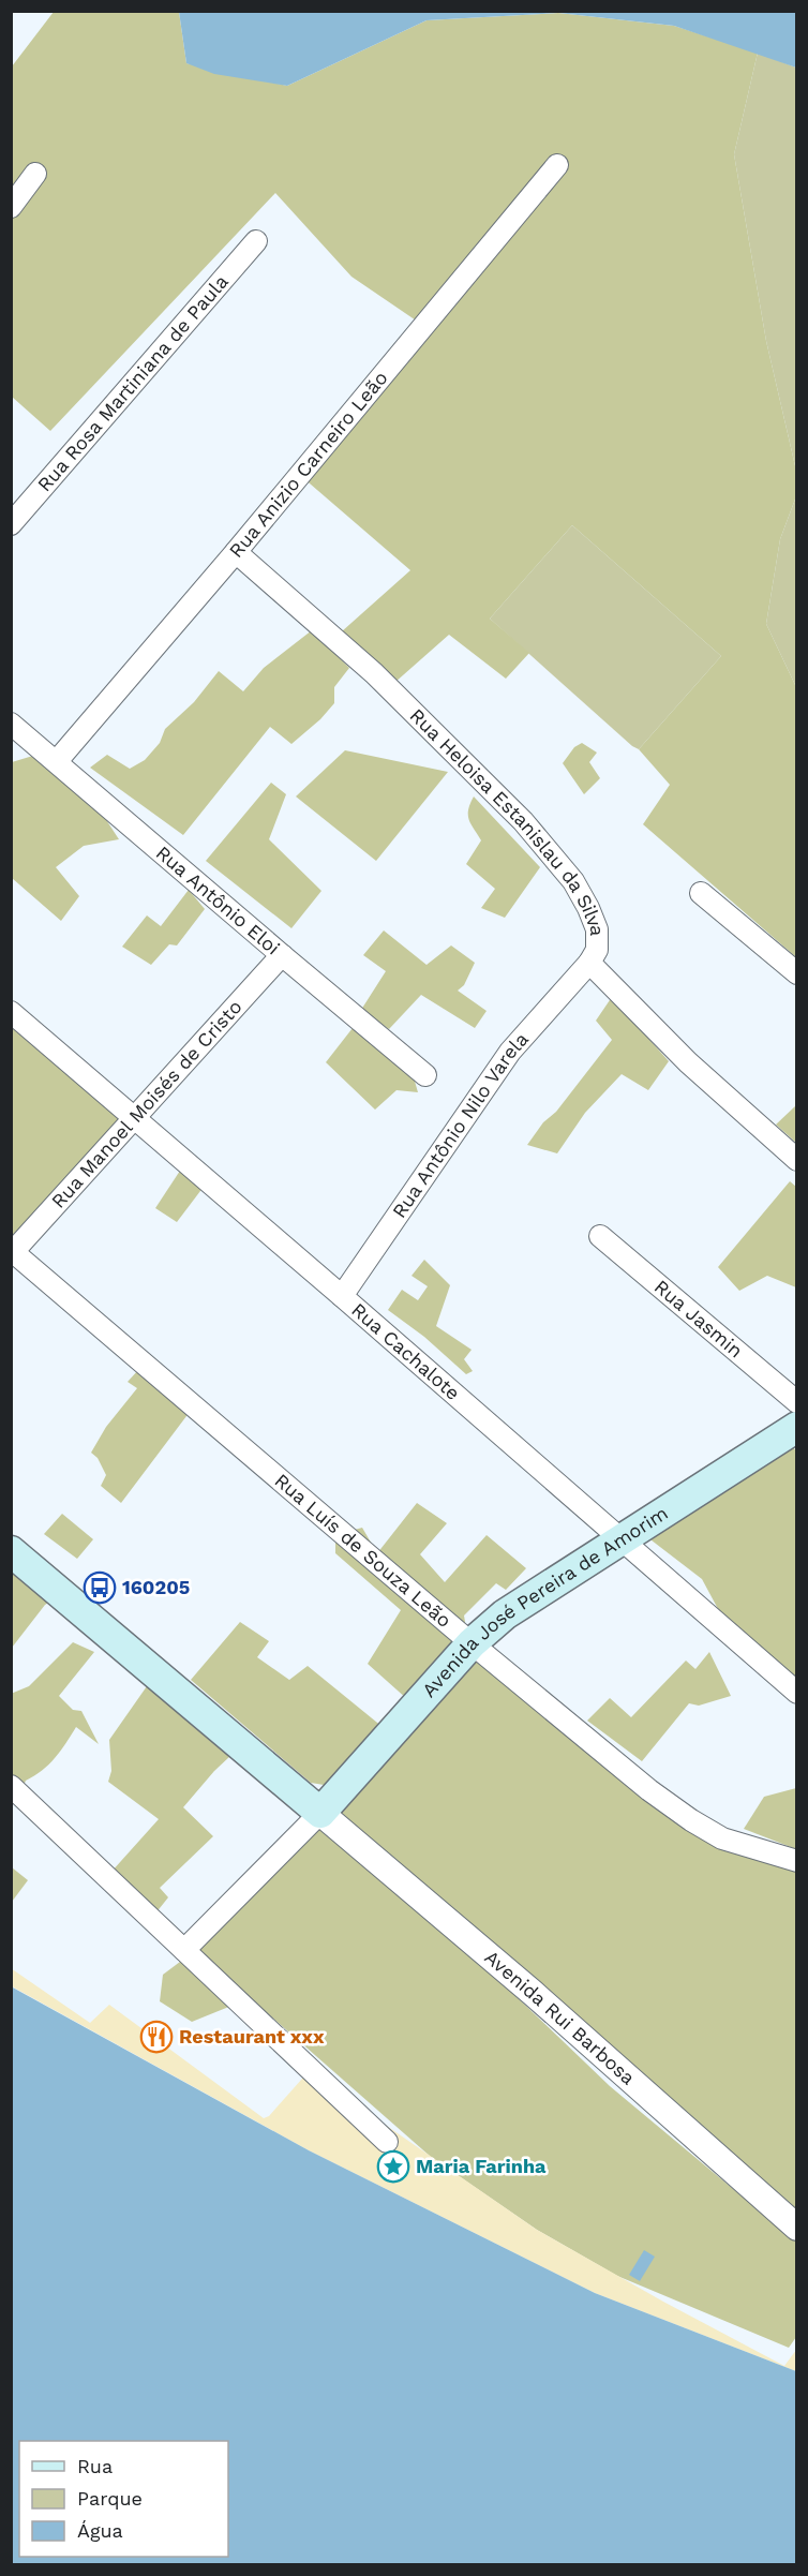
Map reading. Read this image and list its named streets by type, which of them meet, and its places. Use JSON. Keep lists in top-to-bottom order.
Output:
{
  "streets": {
    "main road": ["Avenida José Pereira de Amorim"],
    "street": [
      "Rua Rosa Martiniana de Paula",
      "Rua Anizio Carneiro Leão",
      "Rua Heloisa Estanislau da Silva",
      "Rua Antônio Eloi",
      "Rua Manoel Moisés de Cristo",
      "Rua Antônio Nilo Varela",
      "Rua Jasmin",
      "Rua Cachalote",
      "Rua Luís de Souza Leão",
      "Avenida Rui Barbosa"
    ]
  },
  "crossings": [
    ["Rua Anizio Carneiro Leão", "Rua Heloisa Estanislau da Silva"],
    ["Rua Anizio Carneiro Leão", "Rua Antônio Eloi"],
    ["Rua Heloisa Estanislau da Silva", "Rua Antônio Nilo Varela"],
    ["Rua Antônio Eloi", "Rua Manoel Moisés de Cristo"],
    ["Rua Manoel Moisés de Cristo", "Rua Cachalote"],
    ["Rua Manoel Moisés de Cristo", "Rua Luís de Souza Leão"],
    ["Rua Antônio Nilo Varela", "Rua Cachalote"],
    ["Rua Cachalote", "Avenida José Pereira de Amorim"],
    ["Rua Luís de Souza Leão", "Avenida José Pereira de Amorim"],
    ["Avenida José Pereira de Amorim", "Avenida Rui Barbosa"]
  ],
  "places": {
    "bus stop": ["160205"],
    "restaurant": ["Restaurant xxx"],
    "place": ["Maria Farinha"]
  },
  "legend": ["Rua", "Parque", "Água"]
}
